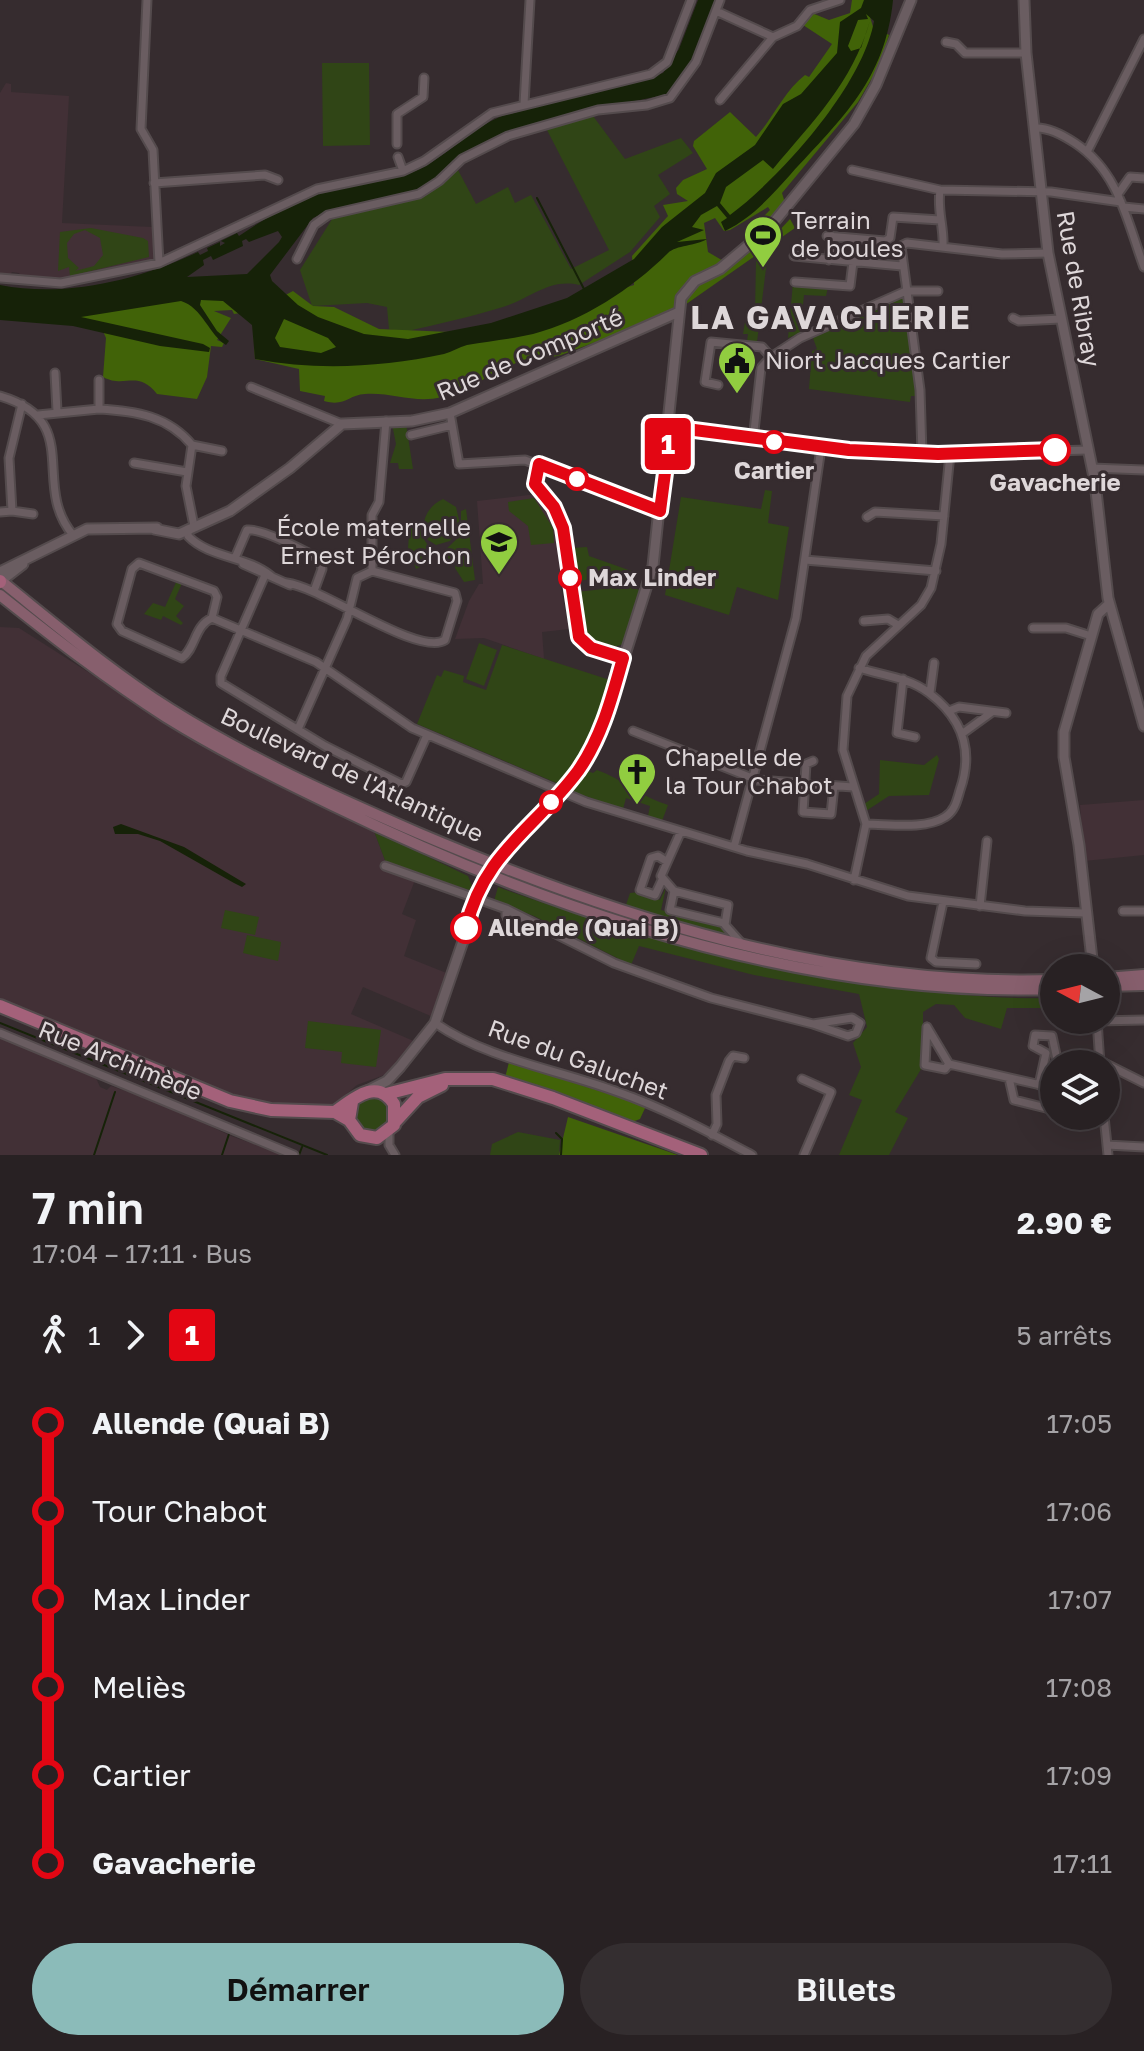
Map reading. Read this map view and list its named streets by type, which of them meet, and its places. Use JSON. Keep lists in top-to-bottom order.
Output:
{
  "streets": {
    "main road": ["Boulevard de l'Atlantique"],
    "street": [
      "Rue de Ribray",
      "Rue de Comporté",
      "Rue du Galuchet",
      "Rue Archimède"
    ]
  },
  "districts": ["LA GAVACHERIE"],
  "places": {
    "sports": ["Terrain de boules"],
    "public building": ["Niort Jacques Cartier"],
    "other": [
      "Cartier",
      "Gavacherie",
      "Max Linder",
      "Allende (Quai B)"
    ],
    "school or university": ["École maternelle Ernest Pérochon"],
    "church": ["Chapelle de la Tour Chabot"]
  },
  "lines": ["bus line 1"],
  "north": "left",
  "page": {
    "on_map": "1",
    "heading": ["7 min", "17:04 – 17:11 · Bus", "2.90 €"],
    "legs": ["1", "1", "5 arrêts"],
    "list": [
      {
        "name": "Allende (Quai B)",
        "value": "17:05"
      },
      {
        "name": "Tour Chabot",
        "value": "17:06"
      },
      {
        "name": "Max Linder",
        "value": "17:07"
      },
      {
        "name": "Meliès",
        "value": "17:08"
      },
      {
        "name": "Cartier",
        "value": "17:09"
      },
      {
        "name": "Gavacherie",
        "value": "17:11"
      }
    ],
    "buttons": ["Démarrer", "Billets"]
  }
}
